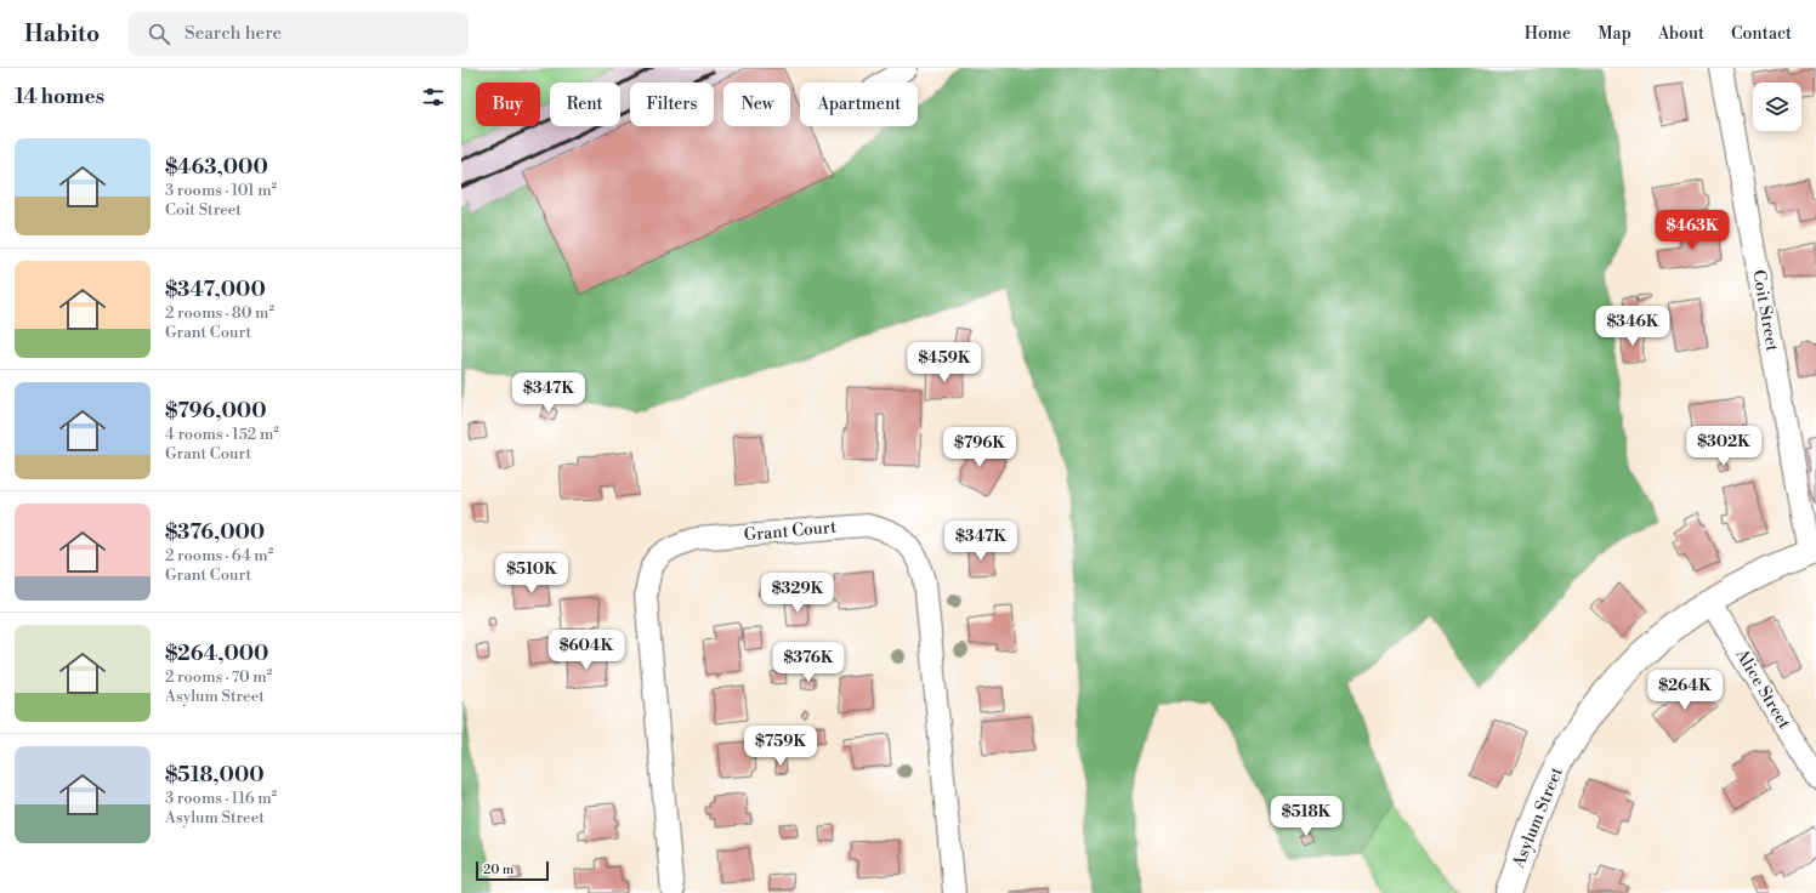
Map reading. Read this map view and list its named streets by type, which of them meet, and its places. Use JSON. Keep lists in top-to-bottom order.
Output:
{
  "streets": {
    "street": [
      "Coit Street",
      "Grant Court",
      "Alice Street",
      "Asylum Street"
    ]
  },
  "crossings": [
    ["Coit Street", "Asylum Street"],
    ["Alice Street", "Asylum Street"]
  ],
  "scale_bar": "20 m",
  "page": {
    "header": "Habito",
    "search": "Search here",
    "nav": [
      "Home",
      "Map",
      "About",
      "Contact"
    ],
    "heading": "14 homes",
    "chip": [
      "Buy",
      "Rent",
      "Filters",
      "New",
      "Apartment"
    ],
    "list": [
      {
        "name": "$463,000",
        "note": "3 rooms · 101 m² · Coit Street"
      },
      {
        "name": "$347,000",
        "note": "2 rooms · 80 m² · Grant Court"
      },
      {
        "name": "$796,000",
        "note": "4 rooms · 152 m² · Grant Court"
      },
      {
        "name": "$376,000",
        "note": "2 rooms · 64 m² · Grant Court"
      },
      {
        "name": "$264,000",
        "note": "2 rooms · 70 m² · Asylum Street"
      },
      {
        "name": "$518,000",
        "note": "3 rooms · 116 m² · Asylum Street"
      }
    ],
    "price": [
      "$463K",
      "$346K",
      "$459K",
      "$347K",
      "$302K",
      "$796K",
      "$347K",
      "$510K",
      "$329K",
      "$604K",
      "$376K",
      "$264K",
      "$759K",
      "$518K"
    ],
    "scale": "20 m"
  }
}
